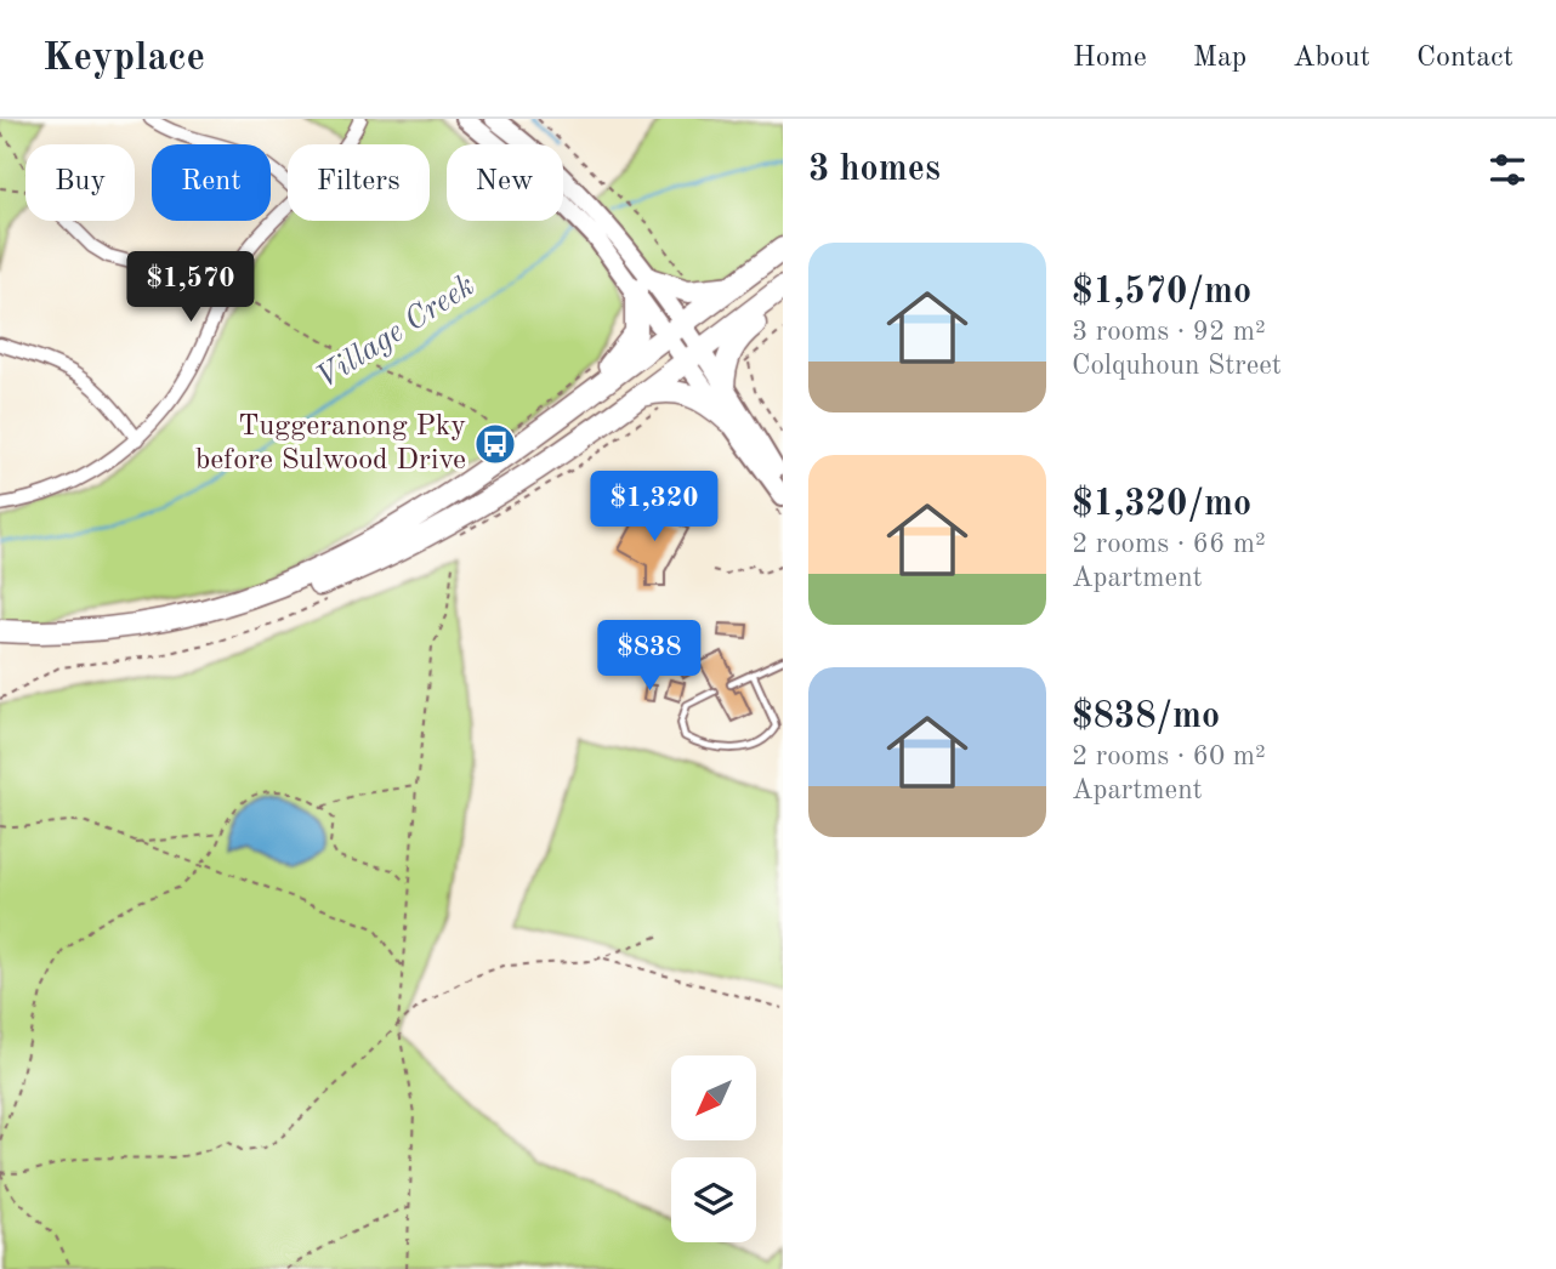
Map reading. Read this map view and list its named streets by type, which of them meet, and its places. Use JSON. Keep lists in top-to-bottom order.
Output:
{
  "water": ["Village Creek"],
  "places": {
    "bus stop": ["Tuggeranong Pky before Sulwood Drive"]
  },
  "north": "bottom left",
  "page": {
    "header": "Keyplace",
    "nav": [
      "Home",
      "Map",
      "About",
      "Contact"
    ],
    "heading": "3 homes",
    "chip": [
      "Buy",
      "Rent",
      "Filters",
      "New"
    ],
    "list": [
      {
        "name": "$1,570/mo",
        "note": "3 rooms · 92 m² · Colquhoun Street"
      },
      {
        "name": "$1,320/mo",
        "note": "2 rooms · 66 m² · Apartment"
      },
      {
        "name": "$838/mo",
        "note": "2 rooms · 60 m² · Apartment"
      }
    ],
    "price": ["$1,570", "$1,320", "$838"]
  }
}
